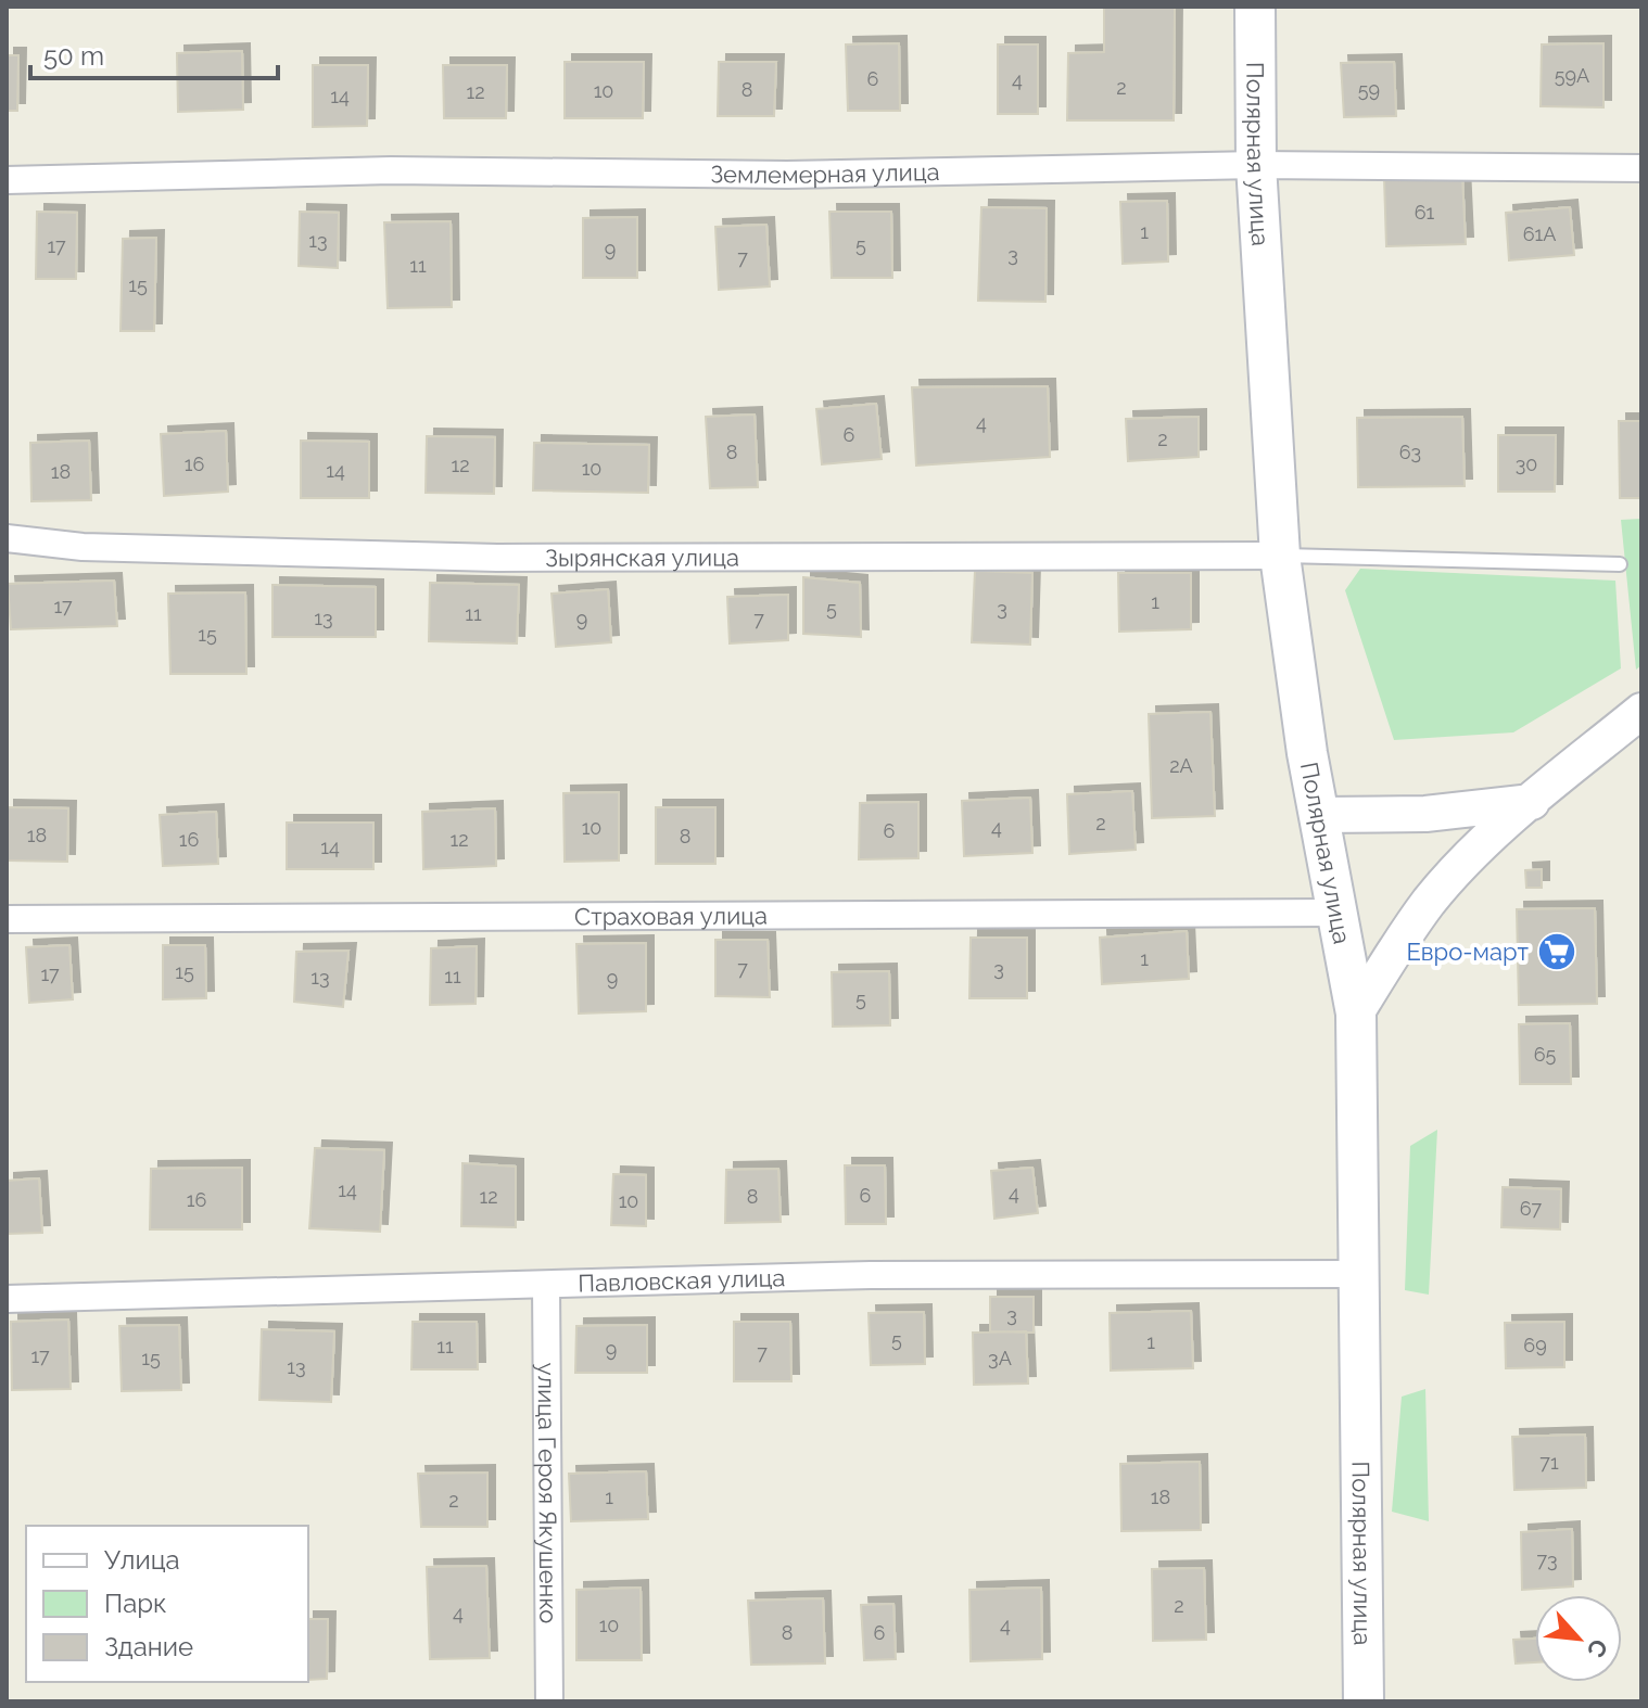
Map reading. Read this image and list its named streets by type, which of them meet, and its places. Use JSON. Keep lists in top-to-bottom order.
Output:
{
  "streets": {
    "main road": ["Полярная улица"],
    "street": [
      "Землемерная улица",
      "Зырянская улица",
      "Страховая улица",
      "Павловская улица",
      "улица Героя Якушенко"
    ]
  },
  "crossings": [
    ["Полярная улица", "Землемерная улица"],
    ["Полярная улица", "Зырянская улица"],
    ["Полярная улица", "Страховая улица"],
    ["Полярная улица", "Павловская улица"],
    ["Павловская улица", "улица Героя Якушенко"]
  ],
  "places": {
    "supermarket": ["Евро-март"]
  },
  "house_numbers": [
    "59А",
    "6",
    "4",
    "2",
    "8",
    "59",
    "10",
    "12",
    "14",
    "61",
    "1",
    "61А",
    "13",
    "5",
    "17",
    "9",
    "3",
    "7",
    "11",
    "15",
    "4",
    "6",
    "2",
    "8",
    "63",
    "16",
    "30",
    "12",
    "10",
    "14",
    "18",
    "1",
    "17",
    "5",
    "3",
    "11",
    "13",
    "9",
    "7",
    "15",
    "2А",
    "2",
    "10",
    "4",
    "6",
    "18",
    "8",
    "16",
    "12",
    "14",
    "1",
    "7",
    "3",
    "15",
    "17",
    "11",
    "13",
    "9",
    "5",
    "65",
    "14",
    "4",
    "6",
    "12",
    "8",
    "16",
    "10",
    "67",
    "3",
    "5",
    "1",
    "69",
    "11",
    "9",
    "7",
    "17",
    "15",
    "3А",
    "13",
    "71",
    "1",
    "18",
    "2",
    "73",
    "2",
    "4",
    "10",
    "4",
    "8",
    "6"
  ],
  "legend": ["Улица", "Парк", "Здание"],
  "scale_bar": "50 m",
  "north": "bottom right"
}
